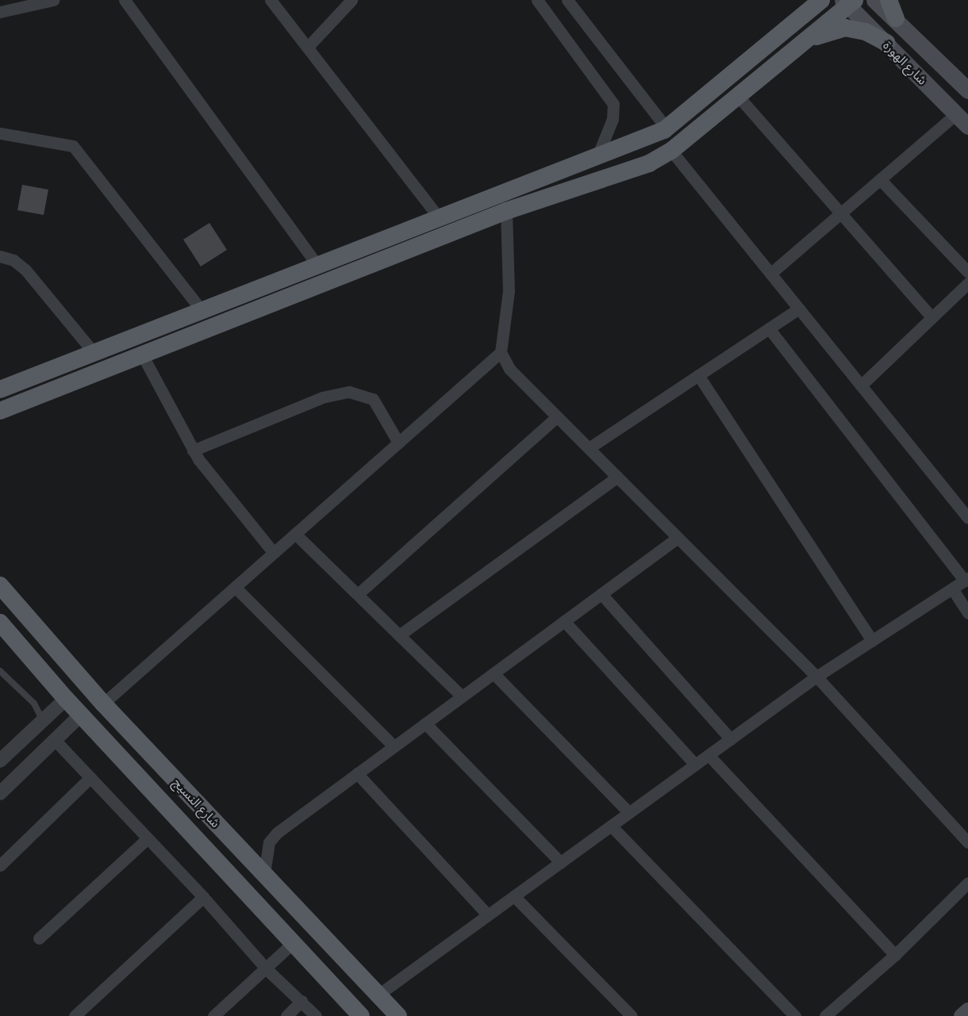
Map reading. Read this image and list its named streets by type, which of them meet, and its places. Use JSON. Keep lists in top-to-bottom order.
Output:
{
  "streets": {
    "main road": ["شارع الهورة", "شارع النسيج"]
  }
}
